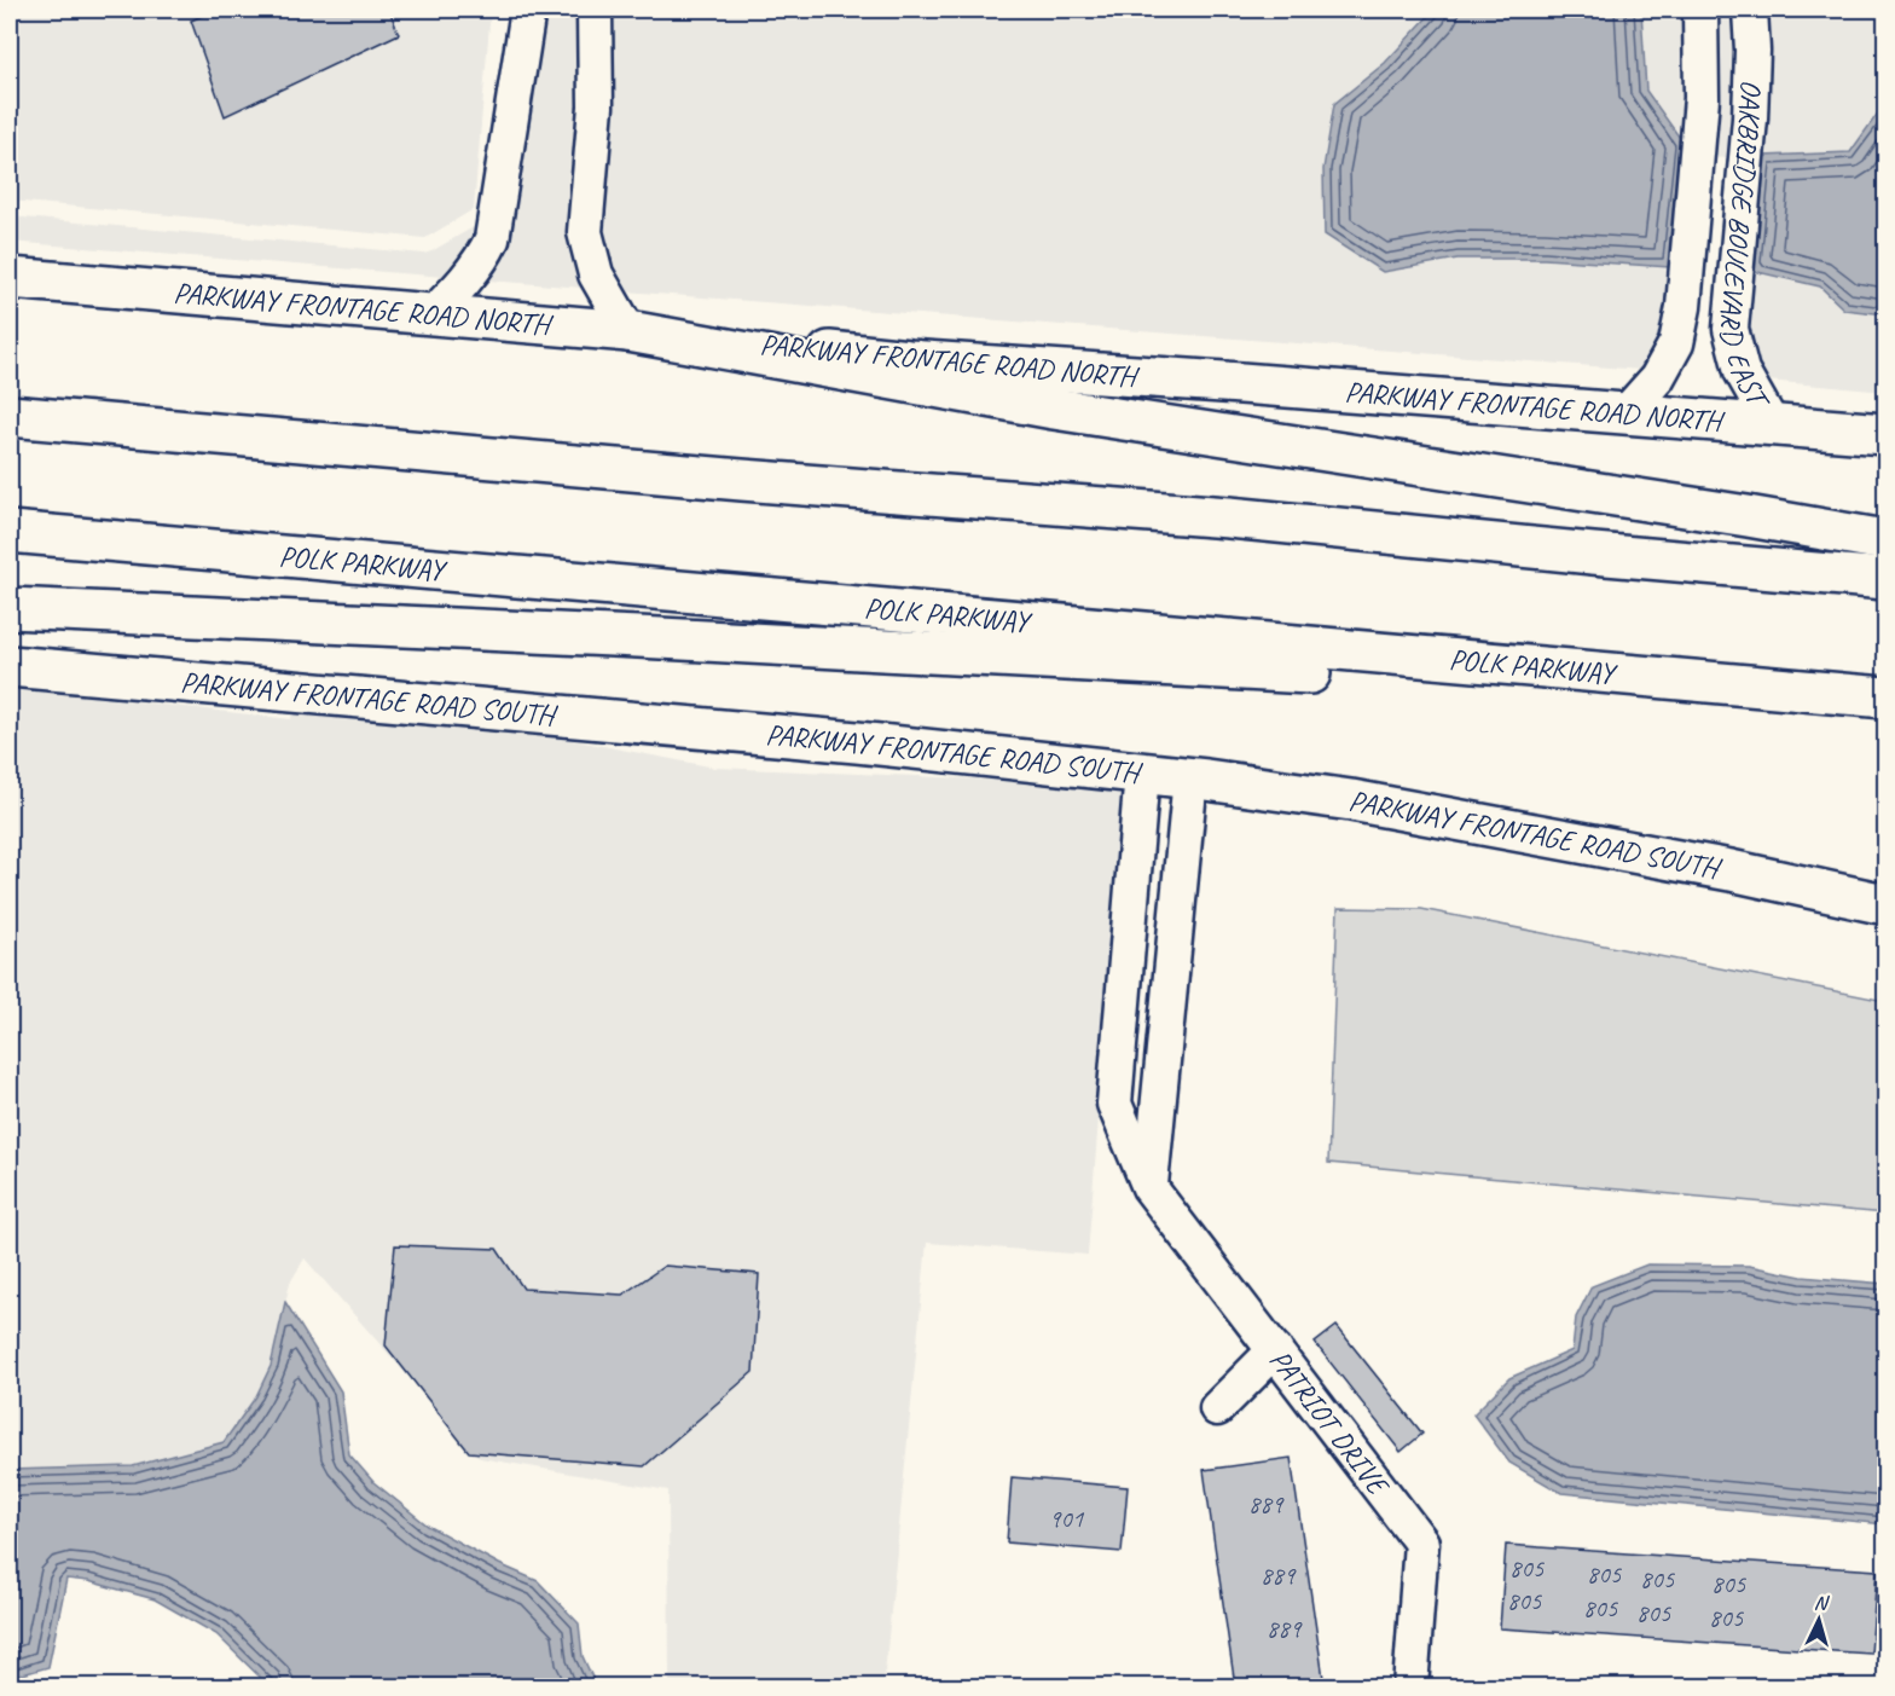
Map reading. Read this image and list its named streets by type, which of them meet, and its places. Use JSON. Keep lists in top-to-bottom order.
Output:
{
  "streets": {
    "main road": ["PARKWAY FRONTAGE ROAD NORTH", "POLK PARKWAY", "PARKWAY FRONTAGE ROAD SOUTH"],
    "street": ["OAKBRIDGE BOULEVARD EAST", "PATRIOT DRIVE"]
  },
  "crossings": [
    ["OAKBRIDGE BOULEVARD EAST", "PARKWAY FRONTAGE ROAD NORTH"],
    ["PARKWAY FRONTAGE ROAD SOUTH", "PATRIOT DRIVE"]
  ],
  "house_numbers": [
    "889",
    "901",
    "805",
    "805",
    "889",
    "805",
    "805",
    "805",
    "805",
    "805",
    "805",
    "889"
  ],
  "north": "top"
}
